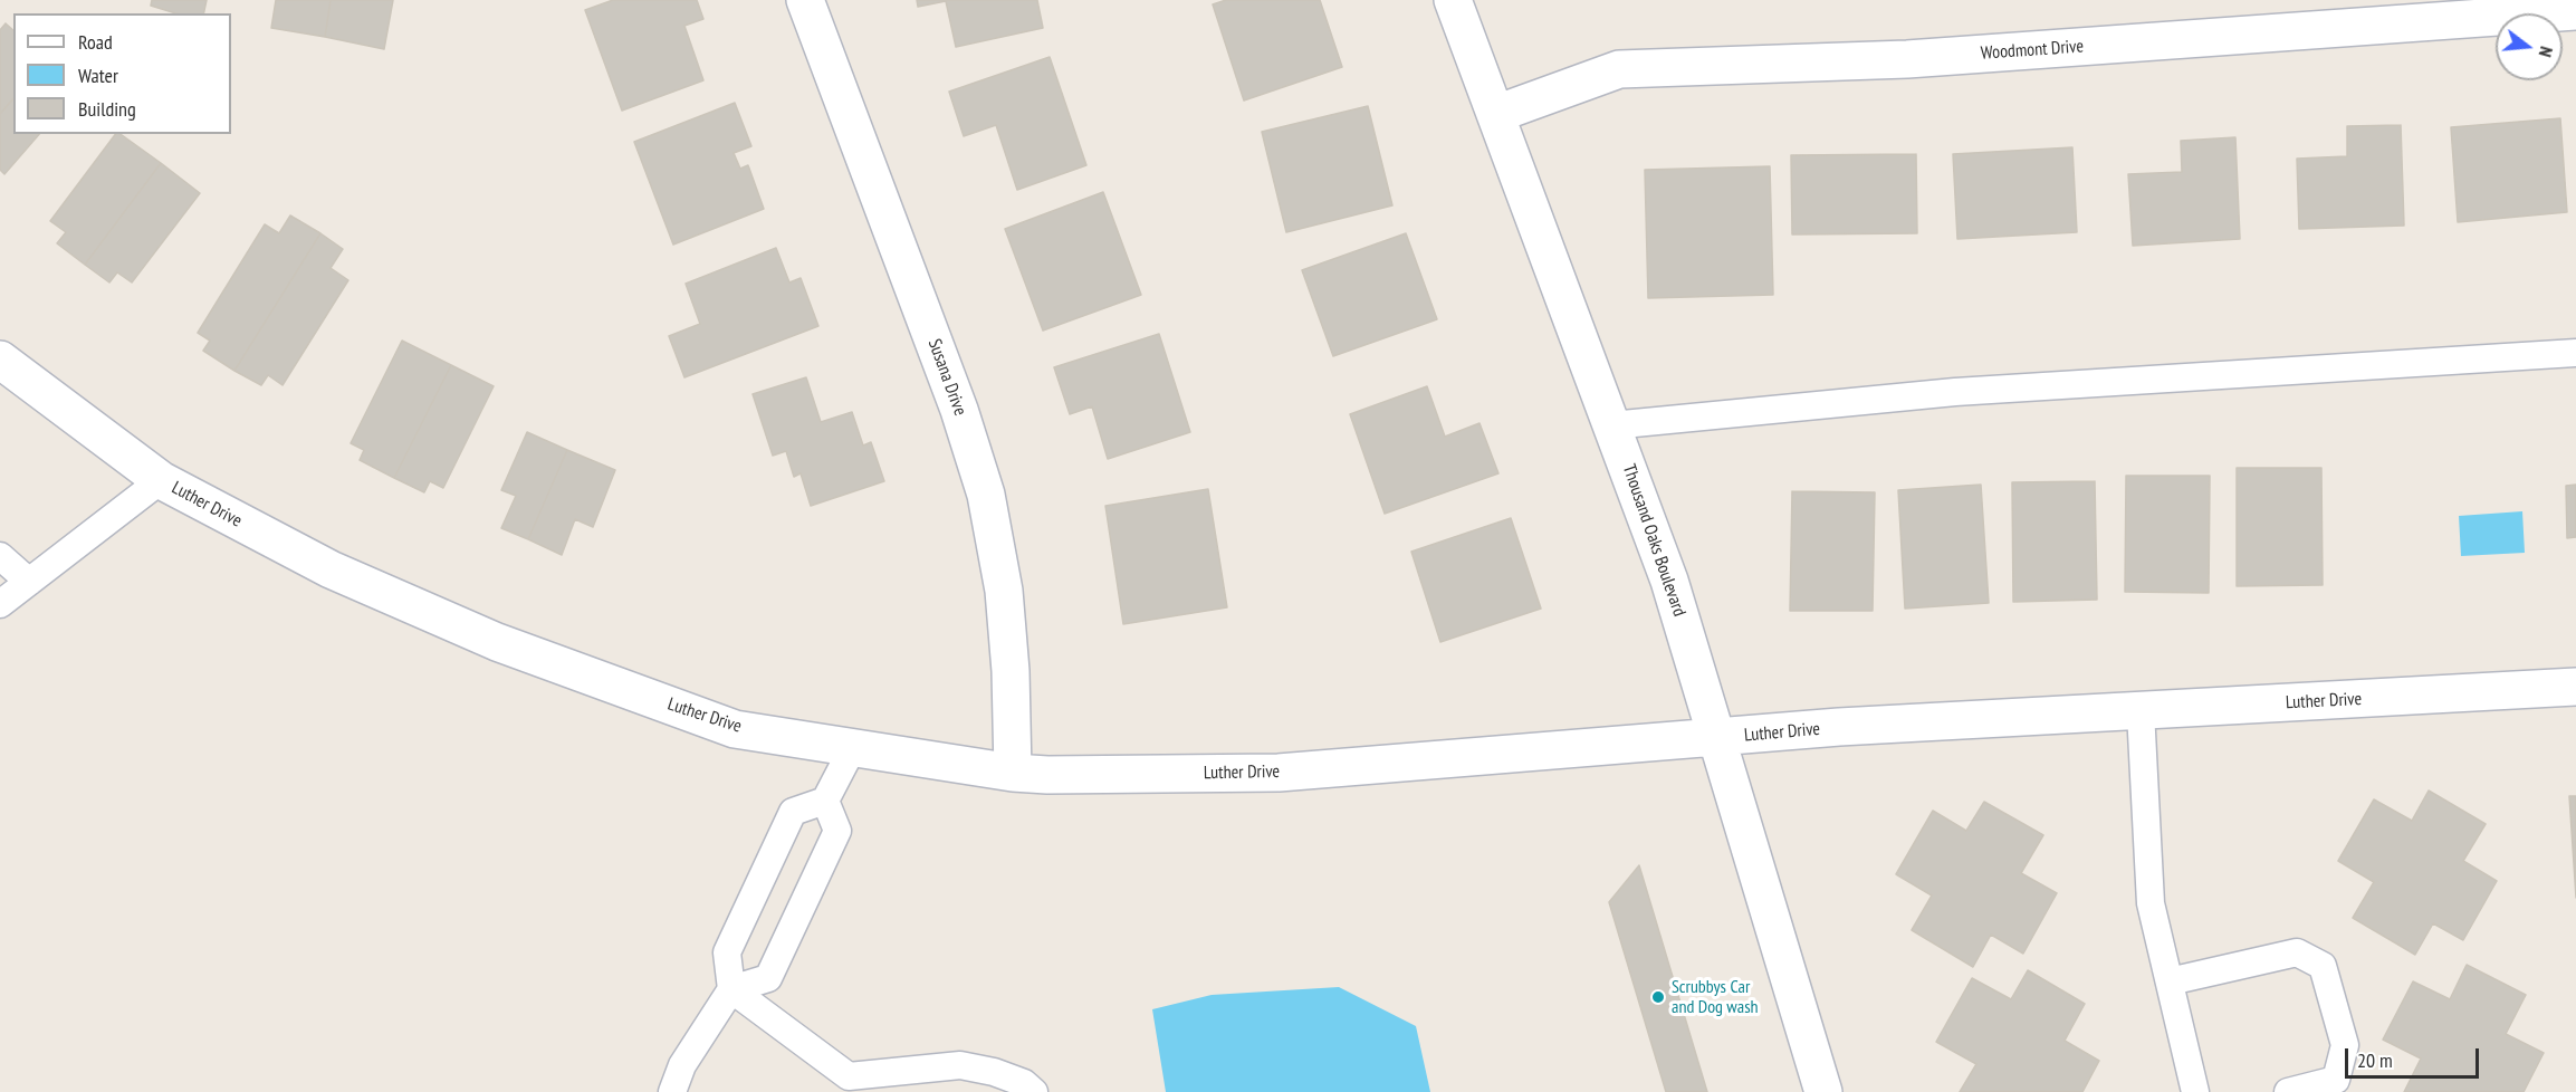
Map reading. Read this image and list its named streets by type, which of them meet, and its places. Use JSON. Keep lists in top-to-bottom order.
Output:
{
  "streets": {
    "street": [
      "Woodmont Drive",
      "Susana Drive",
      "Luther Drive",
      "Thousand Oaks Boulevard"
    ]
  },
  "crossings": [
    ["Woodmont Drive", "Thousand Oaks Boulevard"],
    ["Susana Drive", "Luther Drive"],
    ["Luther Drive", "Thousand Oaks Boulevard"]
  ],
  "places": ["Scrubbys Car and Dog wash"],
  "legend": ["Road", "Water", "Building"],
  "scale_bar": "20 m",
  "north": "right"
}
